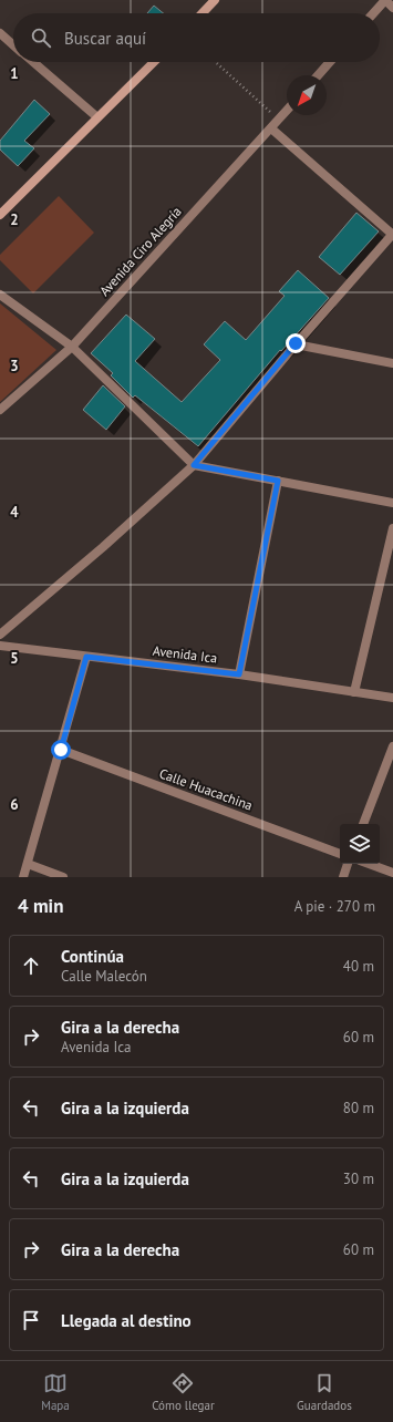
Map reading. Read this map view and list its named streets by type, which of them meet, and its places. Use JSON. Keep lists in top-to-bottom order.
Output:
{
  "streets": {
    "street": ["Avenida Ciro Alegría", "Avenida Ica", "Calle Huacachina"]
  },
  "north": "bottom left",
  "page": {
    "search": "Buscar aquí",
    "heading": ["4 min", "A pie · 270 m"],
    "list": [
      ["Continúa", "Calle Malecón", "40 m"],
      ["Gira a la derecha", "Avenida Ica", "60 m"],
      ["Gira a la izquierda", "80 m"],
      ["Gira a la izquierda", "30 m"],
      ["Gira a la derecha", "60 m"],
      "Llegada al destino"
    ],
    "nav": ["Mapa", "Cómo llegar", "Guardados"]
  },
  "grid": {
    "rows": [
      "1",
      "2",
      "3",
      "4",
      "5",
      "6"
    ]
  }
}
